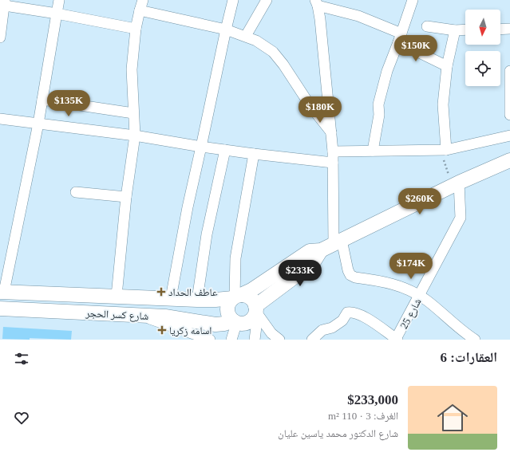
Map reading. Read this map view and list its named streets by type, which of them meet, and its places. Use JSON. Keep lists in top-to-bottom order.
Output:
{
  "streets": {
    "main road": ["شارع كسر الحجر"],
    "street": ["شارع 25"]
  },
  "places": {
    "health": ["عاطف الحداد", "اسامه زكريا"]
  },
  "north": "bottom",
  "page": {
    "price": [
      "$150K",
      "$135K",
      "$180K",
      "$260K",
      "$174K",
      "$233K"
    ],
    "heading": "العقارات: 6",
    "list": [
      {
        "name": "$233,000",
        "note": "الغرف: 3 · 110 m² · شارع الدكتور محمد ياسين عليان"
      }
    ]
  }
}
